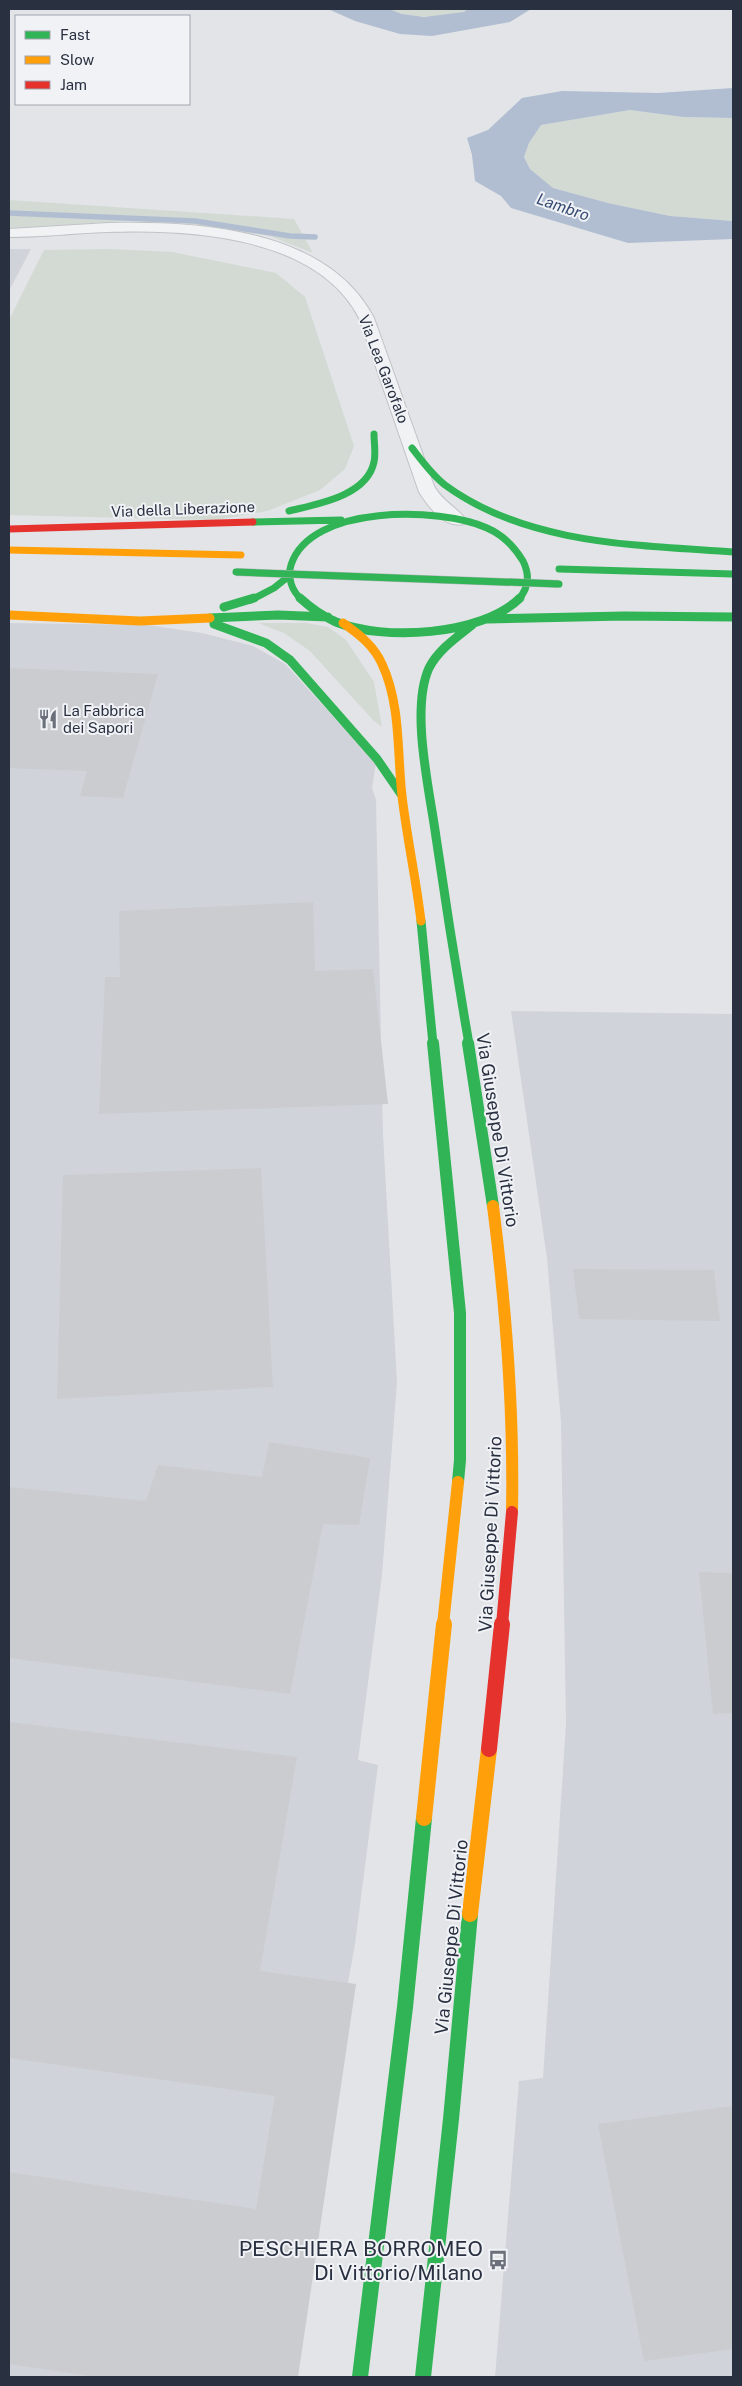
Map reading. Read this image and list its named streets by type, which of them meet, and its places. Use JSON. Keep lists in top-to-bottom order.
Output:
{
  "streets": {
    "main road": ["Via della Liberazione", "Via Giuseppe Di Vittorio"],
    "street": ["Via Lea Garofalo"]
  },
  "water": ["Lambro"],
  "places": {
    "restaurant": ["La Fabbrica dei Sapori"],
    "bus stop": ["PESCHIERA BORROMEO Di Vittorio/Milano"]
  },
  "legend": ["Fast", "Slow", "Jam"]
}
